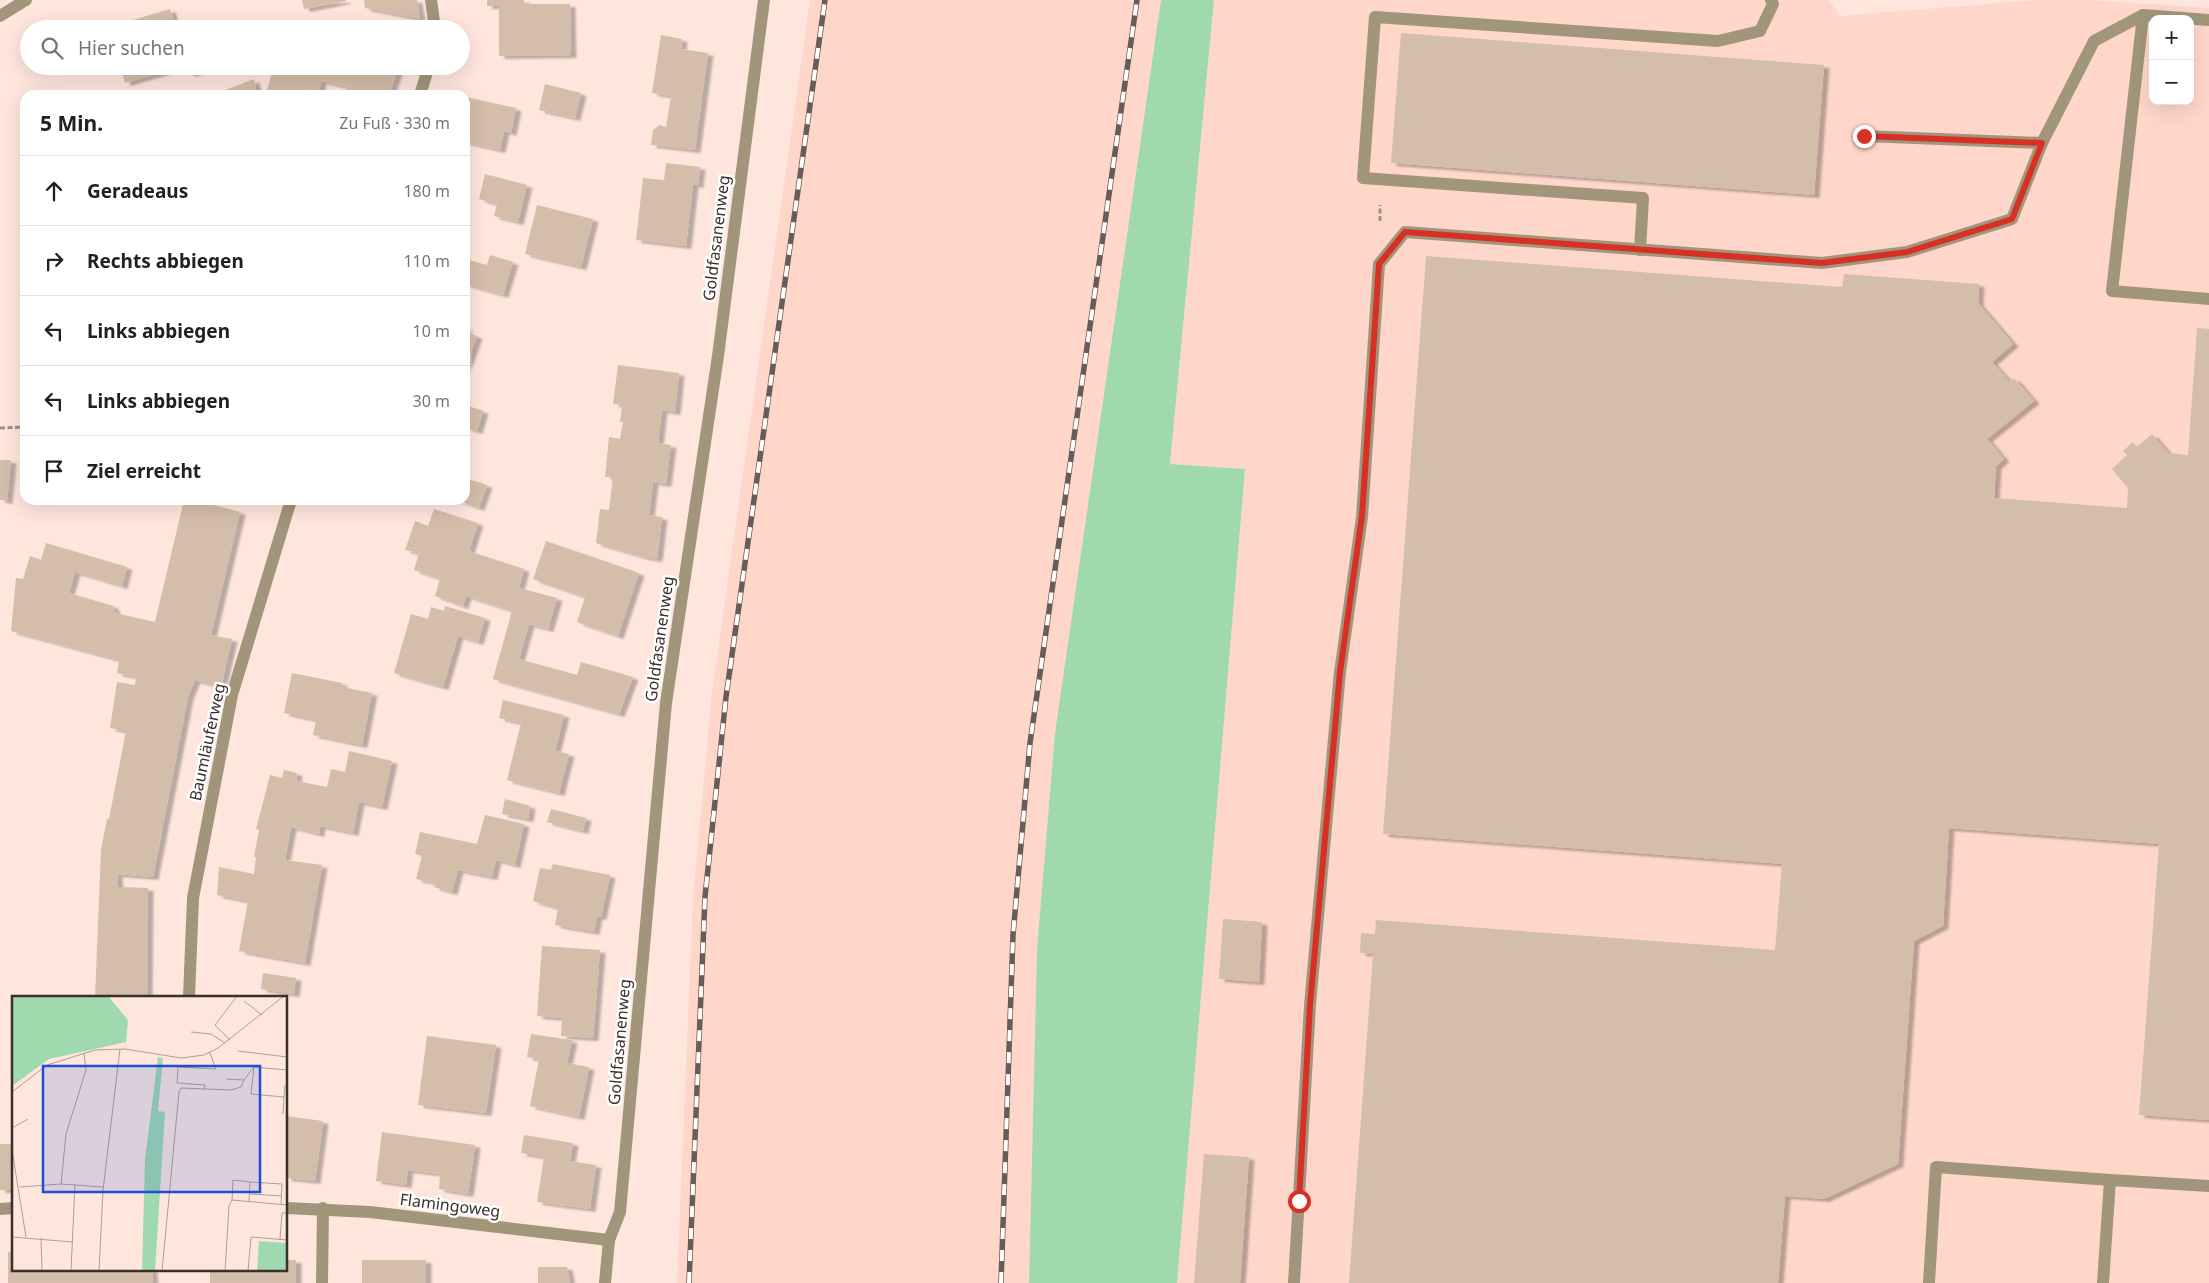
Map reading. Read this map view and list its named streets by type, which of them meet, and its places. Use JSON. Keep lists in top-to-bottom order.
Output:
{
  "streets": {
    "street": ["Goldfasanenweg", "Baumläuferweg", "Flamingoweg"]
  },
  "crossings": [
    ["Goldfasanenweg", "Flamingoweg"]
  ],
  "page": {
    "map_buttons": ["+", "−"],
    "search": "Hier suchen",
    "heading": ["5 Min.", "Zu Fuß · 330 m"],
    "list": [
      ["Geradeaus", "180 m"],
      ["Rechts abbiegen", "110 m"],
      ["Links abbiegen", "10 m"],
      ["Links abbiegen", "30 m"],
      "Ziel erreicht"
    ]
  }
}
